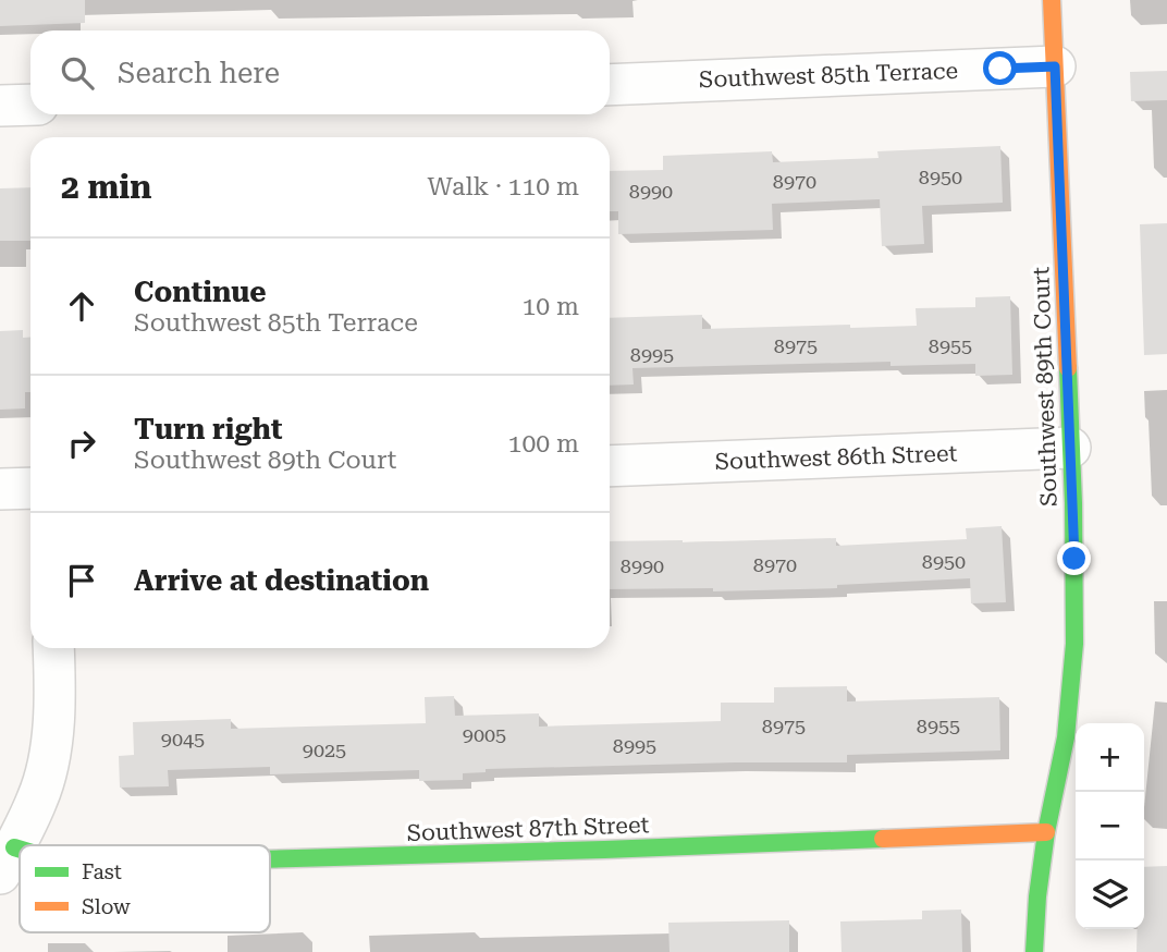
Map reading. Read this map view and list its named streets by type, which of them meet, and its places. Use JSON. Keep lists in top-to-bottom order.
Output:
{
  "streets": {
    "street": [
      "Southwest 85th Terrace",
      "Southwest 89th Court",
      "Southwest 86th Street",
      "Southwest 87th Street"
    ]
  },
  "crossings": [
    ["Southwest 85th Terrace", "Southwest 89th Court"],
    ["Southwest 89th Court", "Southwest 86th Street"],
    ["Southwest 89th Court", "Southwest 87th Street"]
  ],
  "house_numbers": [
    "8950",
    "8970",
    "8990",
    "8975",
    "8955",
    "8995",
    "8950",
    "8970",
    "8990",
    "8975",
    "8955",
    "9005",
    "9045",
    "8995",
    "9025"
  ],
  "legend": ["Fast", "Slow"],
  "page": {
    "search": "Search here",
    "heading": ["2 min", "Walk · 110 m"],
    "list": [
      ["Continue", "Southwest 85th Terrace", "10 m"],
      ["Turn right", "Southwest 89th Court", "100 m"],
      "Arrive at destination"
    ],
    "map_buttons": ["+", "−"]
  }
}
